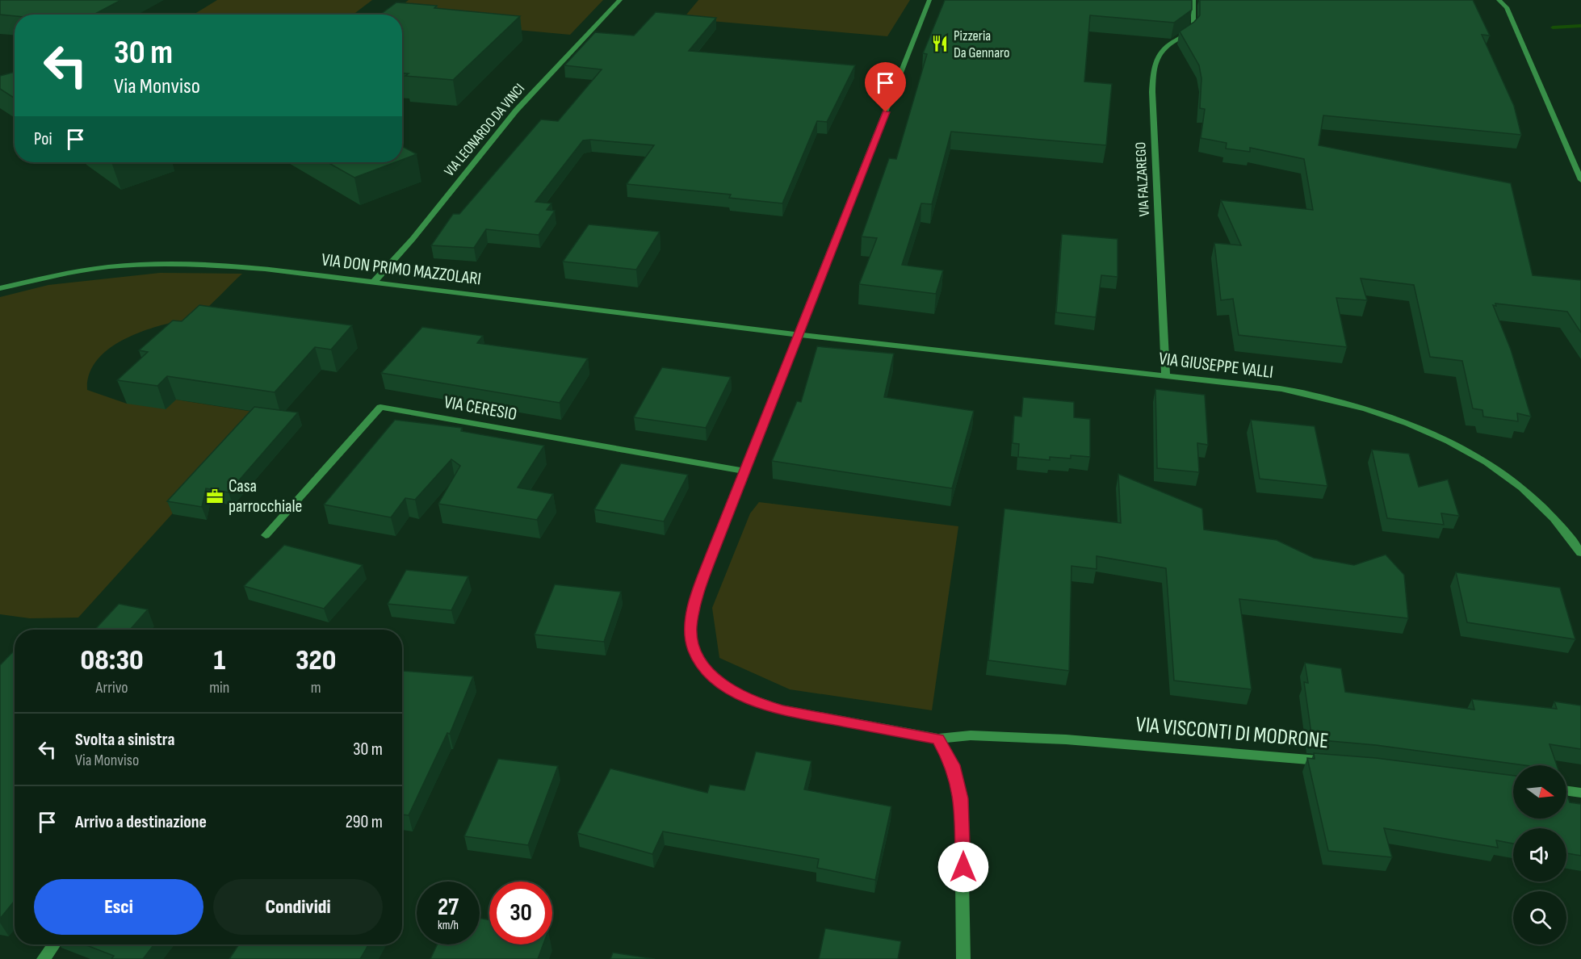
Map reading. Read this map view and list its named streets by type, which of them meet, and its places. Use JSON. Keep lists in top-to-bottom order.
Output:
{
  "streets": {
    "street": [
      "VIA LEONARDO DA VINCI",
      "VIA FALZAREGO",
      "VIA DON PRIMO MAZZOLARI",
      "VIA GIUSEPPE VALLI",
      "VIA CERESIO",
      "VIA VISCONTI DI MODRONE"
    ]
  },
  "crossings": [
    ["VIA LEONARDO DA VINCI", "VIA DON PRIMO MAZZOLARI"],
    ["VIA FALZAREGO", "VIA GIUSEPPE VALLI"],
    ["VIA DON PRIMO MAZZOLARI", "VIA GIUSEPPE VALLI"],
    ["VIA DON PRIMO MAZZOLARI", "VIA VISCONTI DI MODRONE"],
    ["VIA GIUSEPPE VALLI", "VIA VISCONTI DI MODRONE"],
    ["VIA CERESIO", "VIA VISCONTI DI MODRONE"]
  ],
  "places": {
    "restaurant": ["Pizzeria Da Gennaro"],
    "office": ["Casa parrocchiale"]
  },
  "north": "right",
  "page": {
    "turn": ["30 m", "Via Monviso"],
    "then": "Poi",
    "eta": [
      "08:30",
      "Arrivo",
      "1",
      "min",
      "320",
      "m"
    ],
    "list": [
      {
        "name": "Svolta a sinistra",
        "note": "Via Monviso",
        "value": "30 m"
      },
      {
        "name": "Arrivo a destinazione",
        "value": "290 m"
      }
    ],
    "buttons": ["Esci", "Condividi"],
    "speed": "27 km/h",
    "limit": "30"
  }
}
